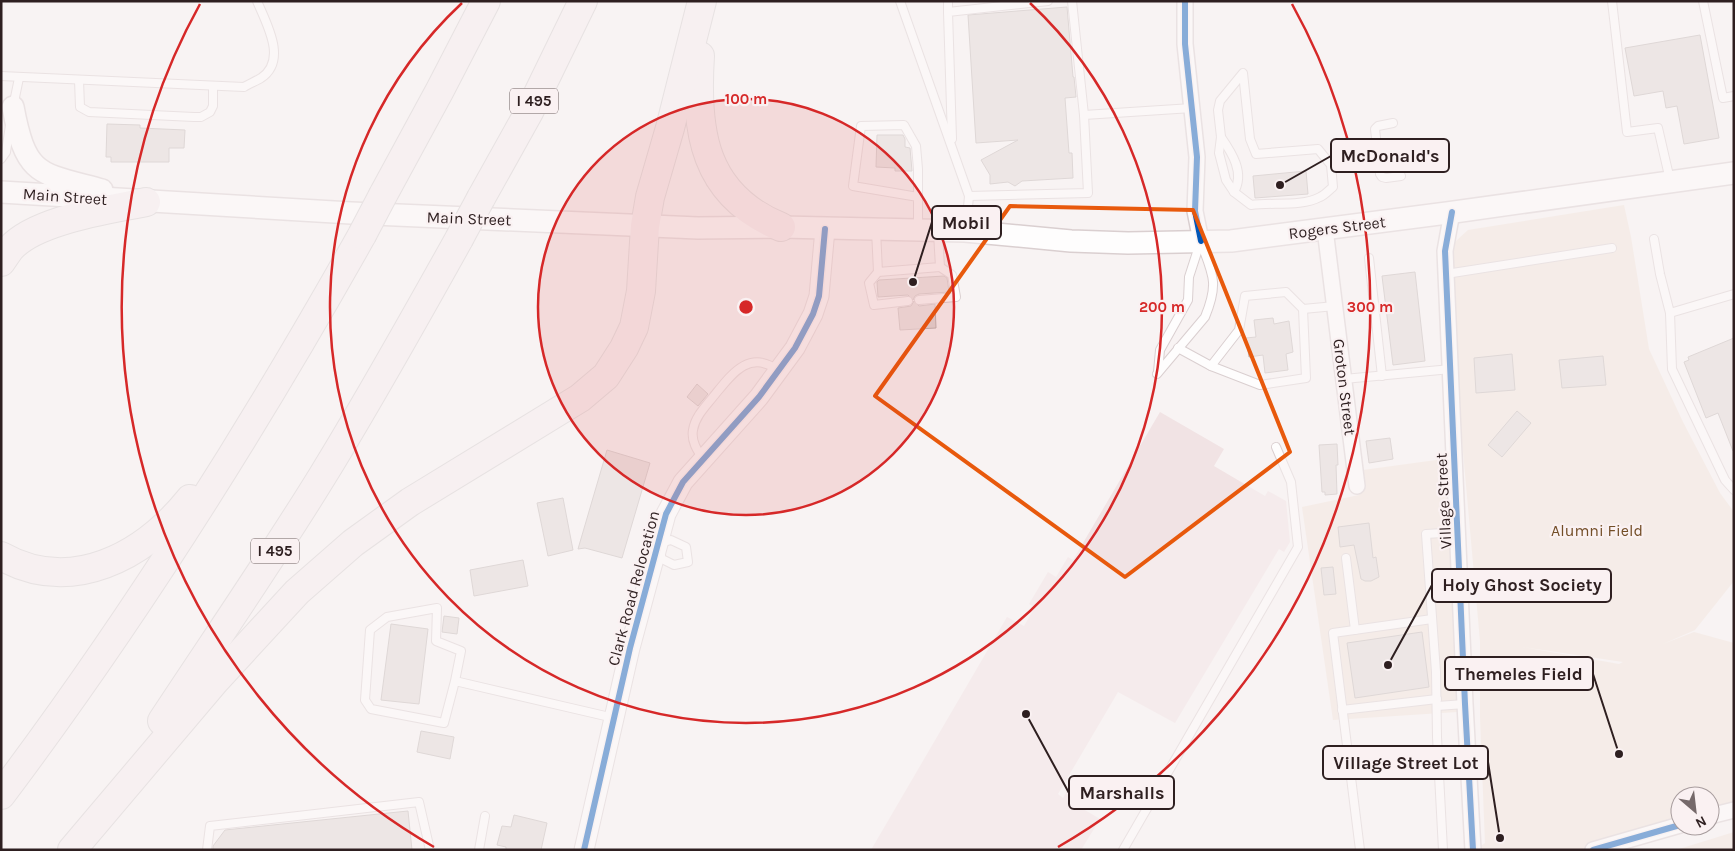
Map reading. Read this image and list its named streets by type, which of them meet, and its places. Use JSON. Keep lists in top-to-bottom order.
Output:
{
  "streets": {
    "highway": ["I 495"],
    "main road": ["Main Street", "Rogers Street"],
    "street": ["Groton Street", "Village Street", "Clark Road Relocation"]
  },
  "crossings": [
    ["Main Street", "Rogers Street"],
    ["Main Street", "Clark Road Relocation"],
    ["Rogers Street", "Groton Street"],
    ["Rogers Street", "Village Street"]
  ],
  "parks": ["Alumni Field"],
  "places": [
    "McDonald's",
    "Mobil",
    "Holy Ghost Society",
    "Marshalls",
    "Themeles Field",
    "Village Street Lot"
  ],
  "north": "bottom right",
  "rings": ["100 m", "200 m", "300 m"]
}
